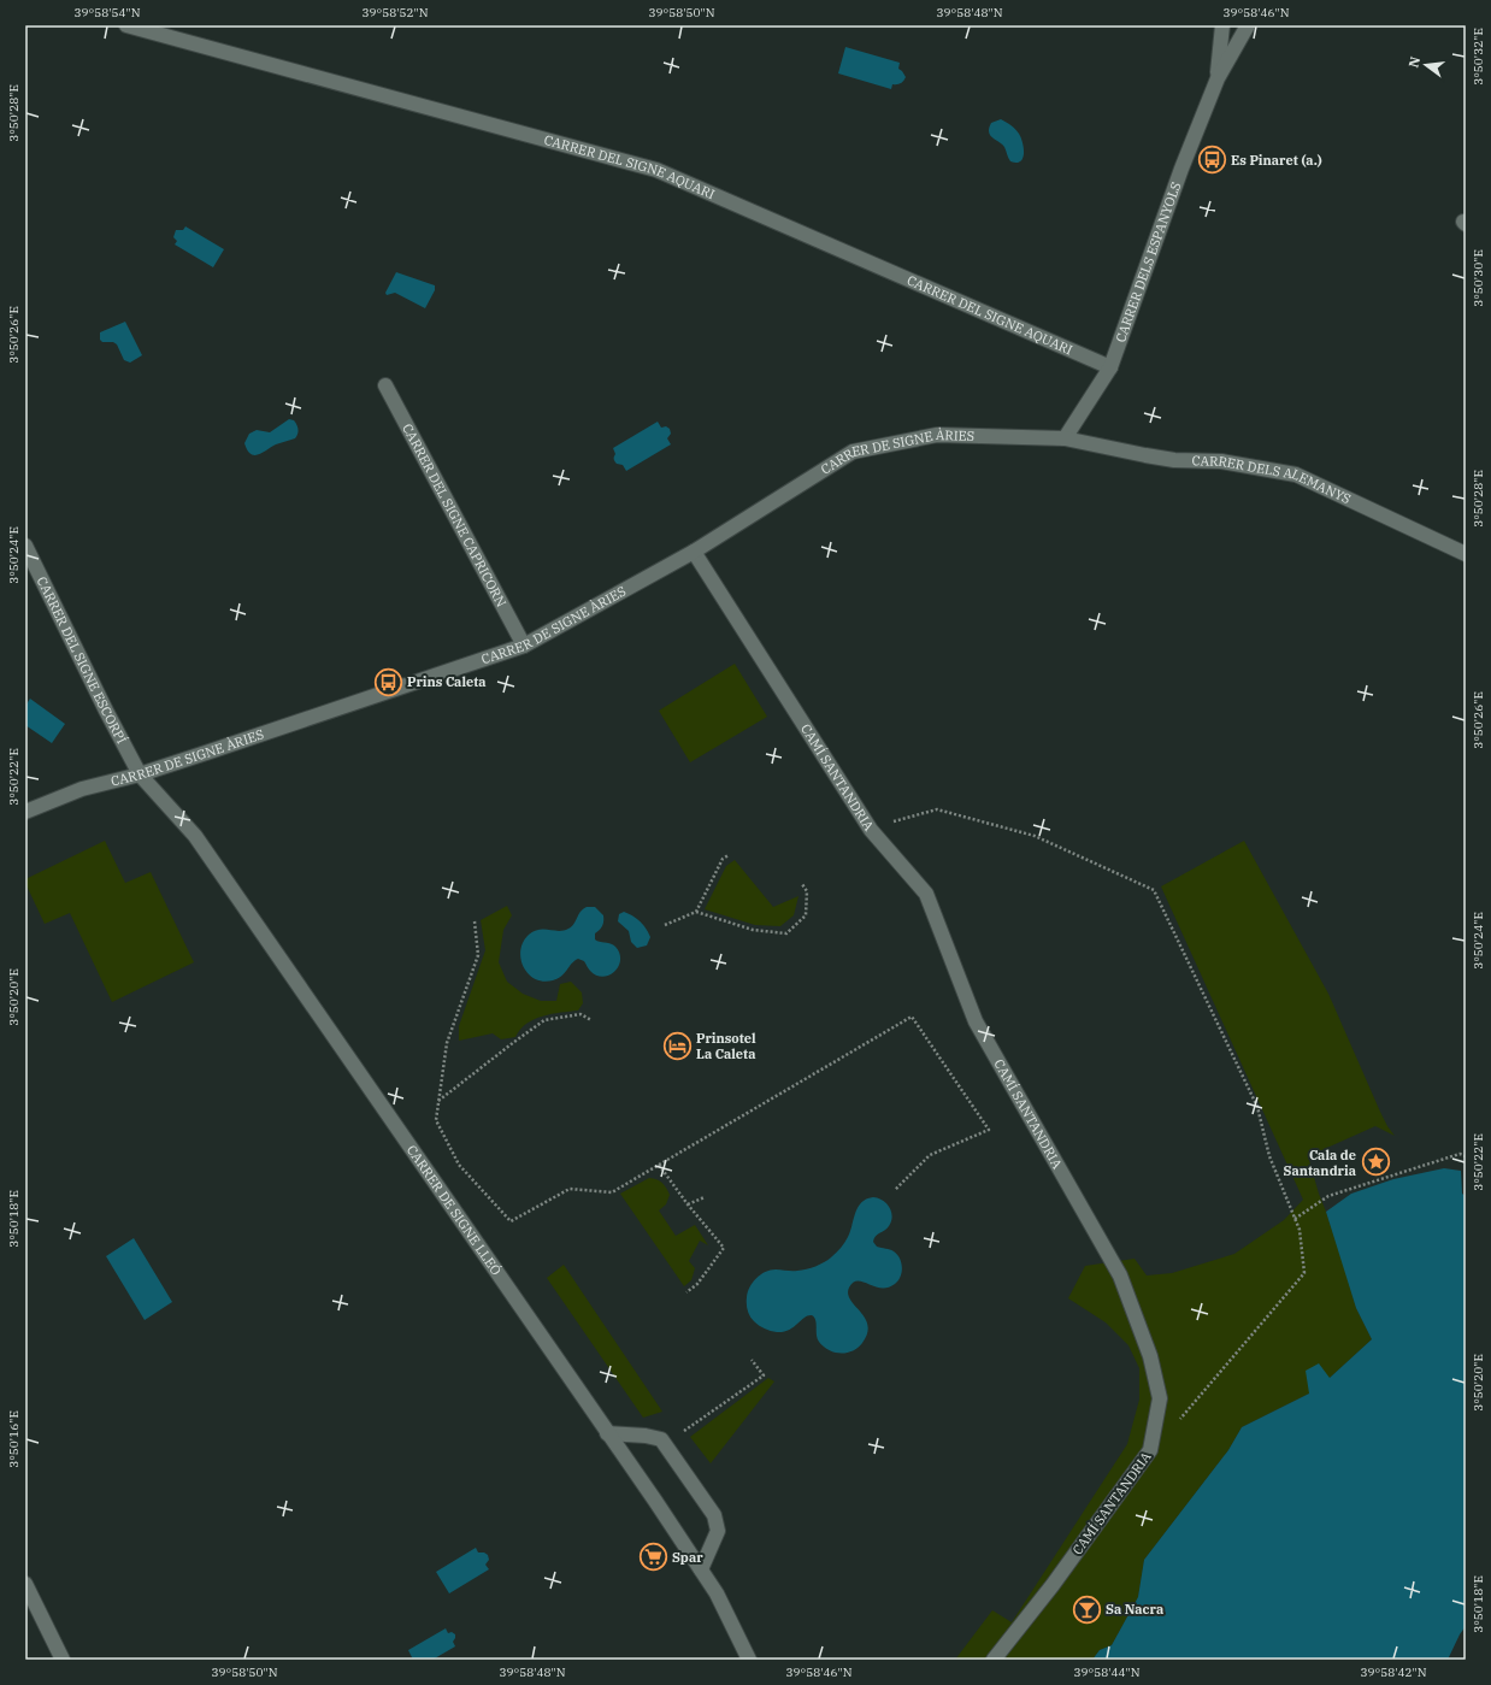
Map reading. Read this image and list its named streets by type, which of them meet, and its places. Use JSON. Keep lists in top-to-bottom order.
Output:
{
  "streets": {
    "street": [
      "CARRER DEL SIGNE AQUARI",
      "CARRER DELS ESPANYOLS",
      "CARRER DE SIGNE ÀRIES",
      "CARRER DELS ALEMANYS",
      "CARRER DEL SIGNE CAPRICORN",
      "CARRER DEL SIGNE ESCORPÍ",
      "CAMÍ SANTANDRIA",
      "CARRER DE SIGNE LLEÓ"
    ]
  },
  "crossings": [
    ["CARRER DEL SIGNE AQUARI", "CARRER DELS ESPANYOLS"],
    ["CARRER DELS ESPANYOLS", "CARRER DE SIGNE ÀRIES"],
    ["CARRER DELS ESPANYOLS", "CARRER DELS ALEMANYS"],
    ["CARRER DE SIGNE ÀRIES", "CARRER DELS ALEMANYS"],
    ["CARRER DE SIGNE ÀRIES", "CARRER DEL SIGNE CAPRICORN"],
    ["CARRER DE SIGNE ÀRIES", "CARRER DEL SIGNE ESCORPÍ"],
    ["CARRER DE SIGNE ÀRIES", "CAMÍ SANTANDRIA"],
    ["CARRER DE SIGNE ÀRIES", "CARRER DE SIGNE LLEÓ"],
    ["CARRER DEL SIGNE ESCORPÍ", "CARRER DE SIGNE LLEÓ"]
  ],
  "places": {
    "bus stop": ["Es Pinaret (a.)", "Prins Caleta"],
    "hotel": ["Prinsotel La Caleta"],
    "place": ["Cala de Santandria"],
    "supermarket": ["Spar"],
    "bar": ["Sa Nacra"]
  },
  "north": "left",
  "coordinates": [
    "39°58'54\"N",
    "39°58'52\"N",
    "39°58'50\"N",
    "39°58'48\"N",
    "39°58'46\"N",
    "3°50'32\"E",
    "3°50'28\"E",
    "3°50'30\"E",
    "3°50'26\"E",
    "3°50'24\"E",
    "3°50'22\"E",
    "3°50'20\"E",
    "3°50'18\"E",
    "3°50'16\"E",
    "39°58'44\"N",
    "39°58'42\"N"
  ]
}
